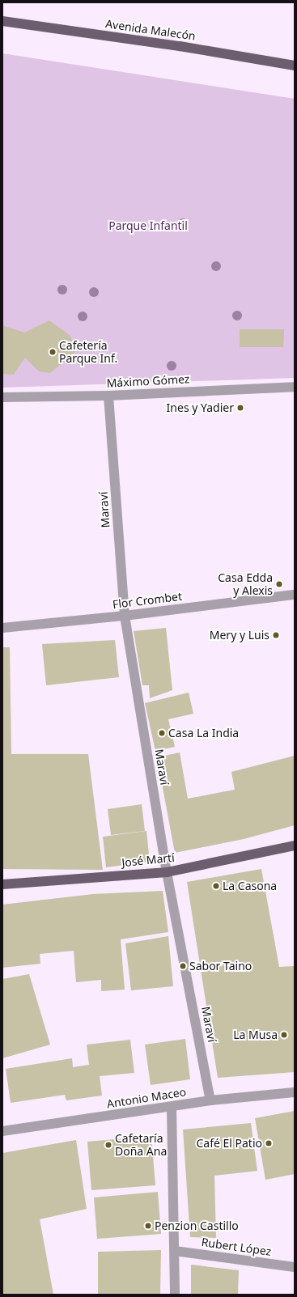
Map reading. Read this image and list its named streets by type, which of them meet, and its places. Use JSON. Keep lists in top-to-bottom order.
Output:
{
  "streets": {
    "main road": ["Avenida Malecón", "José Martí"],
    "street": [
      "Máximo Gómez",
      "Maraví",
      "Flor Crombet",
      "Antonio Maceo",
      "Rubert López"
    ]
  },
  "crossings": [
    ["Máximo Gómez", "Maraví"],
    ["Maraví", "Flor Crombet"],
    ["Maraví", "José Martí"],
    ["Maraví", "Antonio Maceo"]
  ],
  "parks": ["Parque Infantil"],
  "places": [
    "Cafetería Parque Inf.",
    "Ines y Yadier",
    "Casa Edda y Alexis",
    "Mery y Luis",
    "Casa La India",
    "La Casona",
    "Sabor Taino",
    "La Musa",
    "Café El Patio",
    "Cafetaría Doña Ana",
    "Penzion Castillo"
  ]
}
